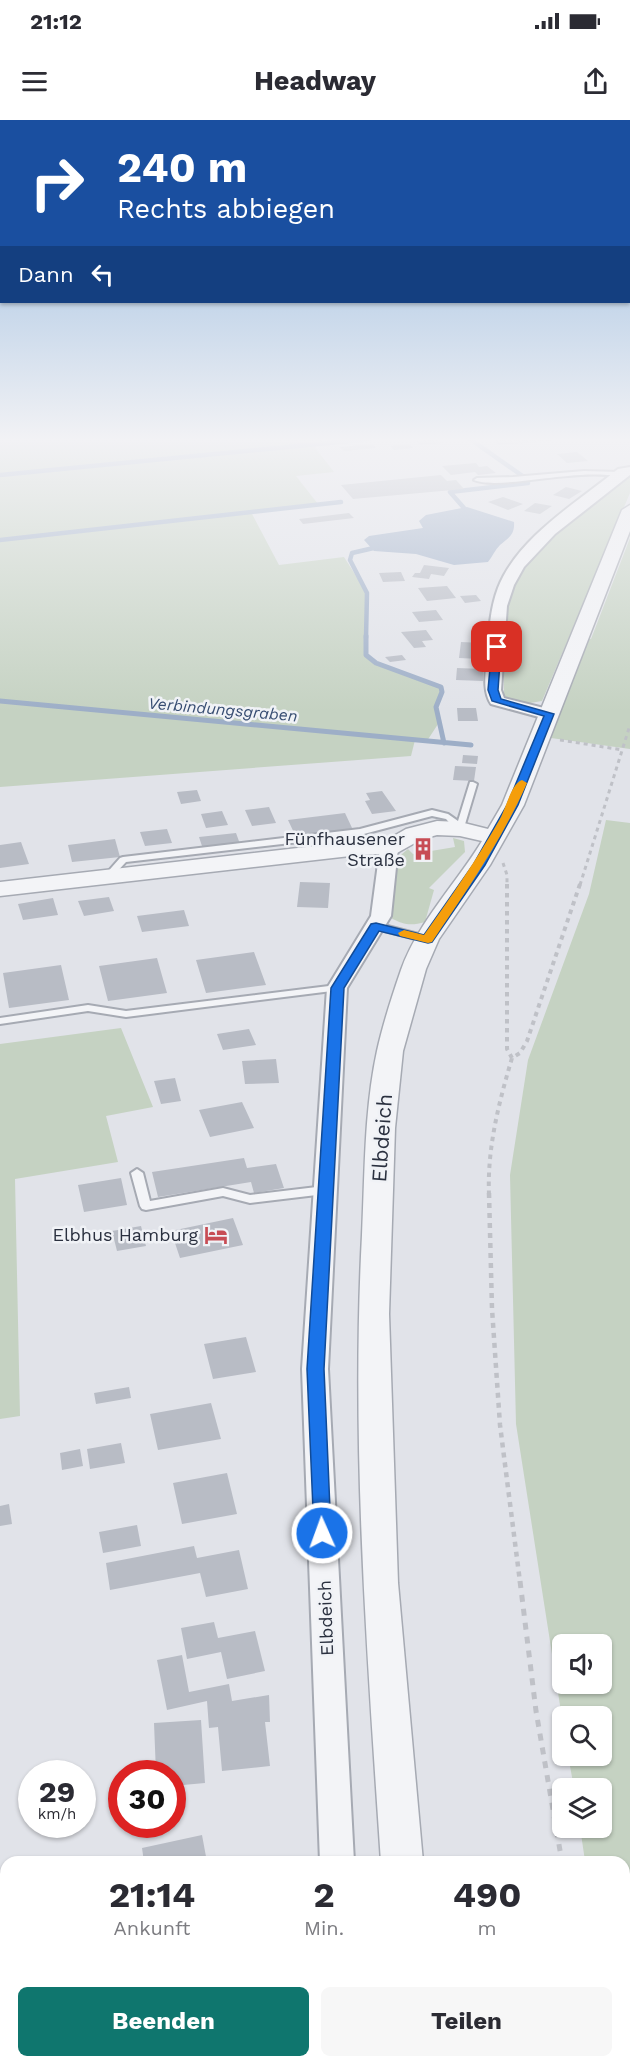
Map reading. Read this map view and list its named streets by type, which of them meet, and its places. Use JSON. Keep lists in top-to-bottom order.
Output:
{
  "streets": {
    "street": ["Elbdeich"]
  },
  "water": ["Verbindungsgraben"],
  "places": {
    "building": ["Fünfhausener Straße"],
    "hotel": ["Elbhus Hamburg"]
  },
  "page": {
    "status": "21:12",
    "header": "Headway",
    "turn": ["240 m", "Rechts abbiegen"],
    "then": "Dann",
    "speed": "29 km/h",
    "limit": "30",
    "eta": [
      "21:14",
      "Ankunft",
      "2",
      "Min.",
      "490",
      "m"
    ],
    "buttons": ["Beenden", "Teilen"]
  }
}
